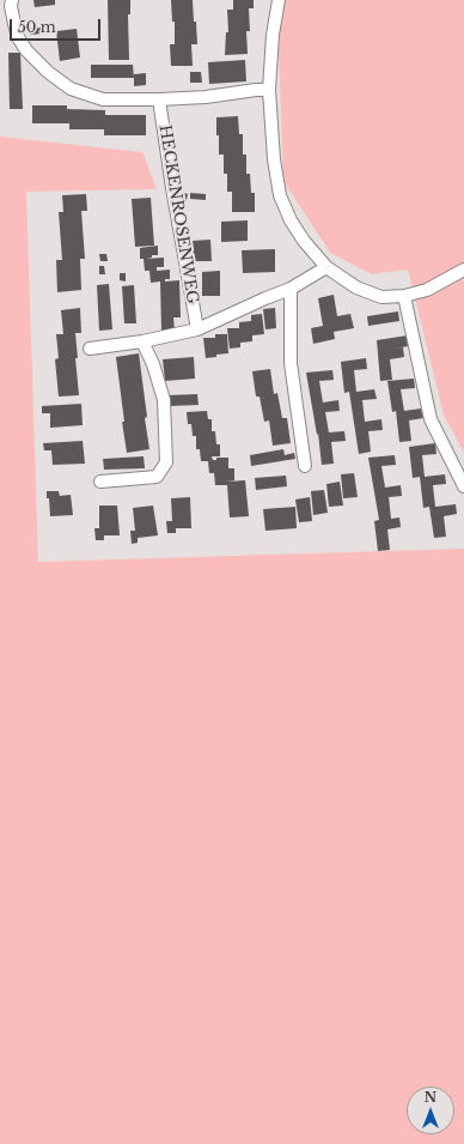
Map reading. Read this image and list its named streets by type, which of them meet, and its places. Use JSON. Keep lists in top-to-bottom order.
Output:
{
  "streets": {
    "street": ["HECKENROSENWEG"]
  },
  "scale_bar": "50 m",
  "north": "top"
}
